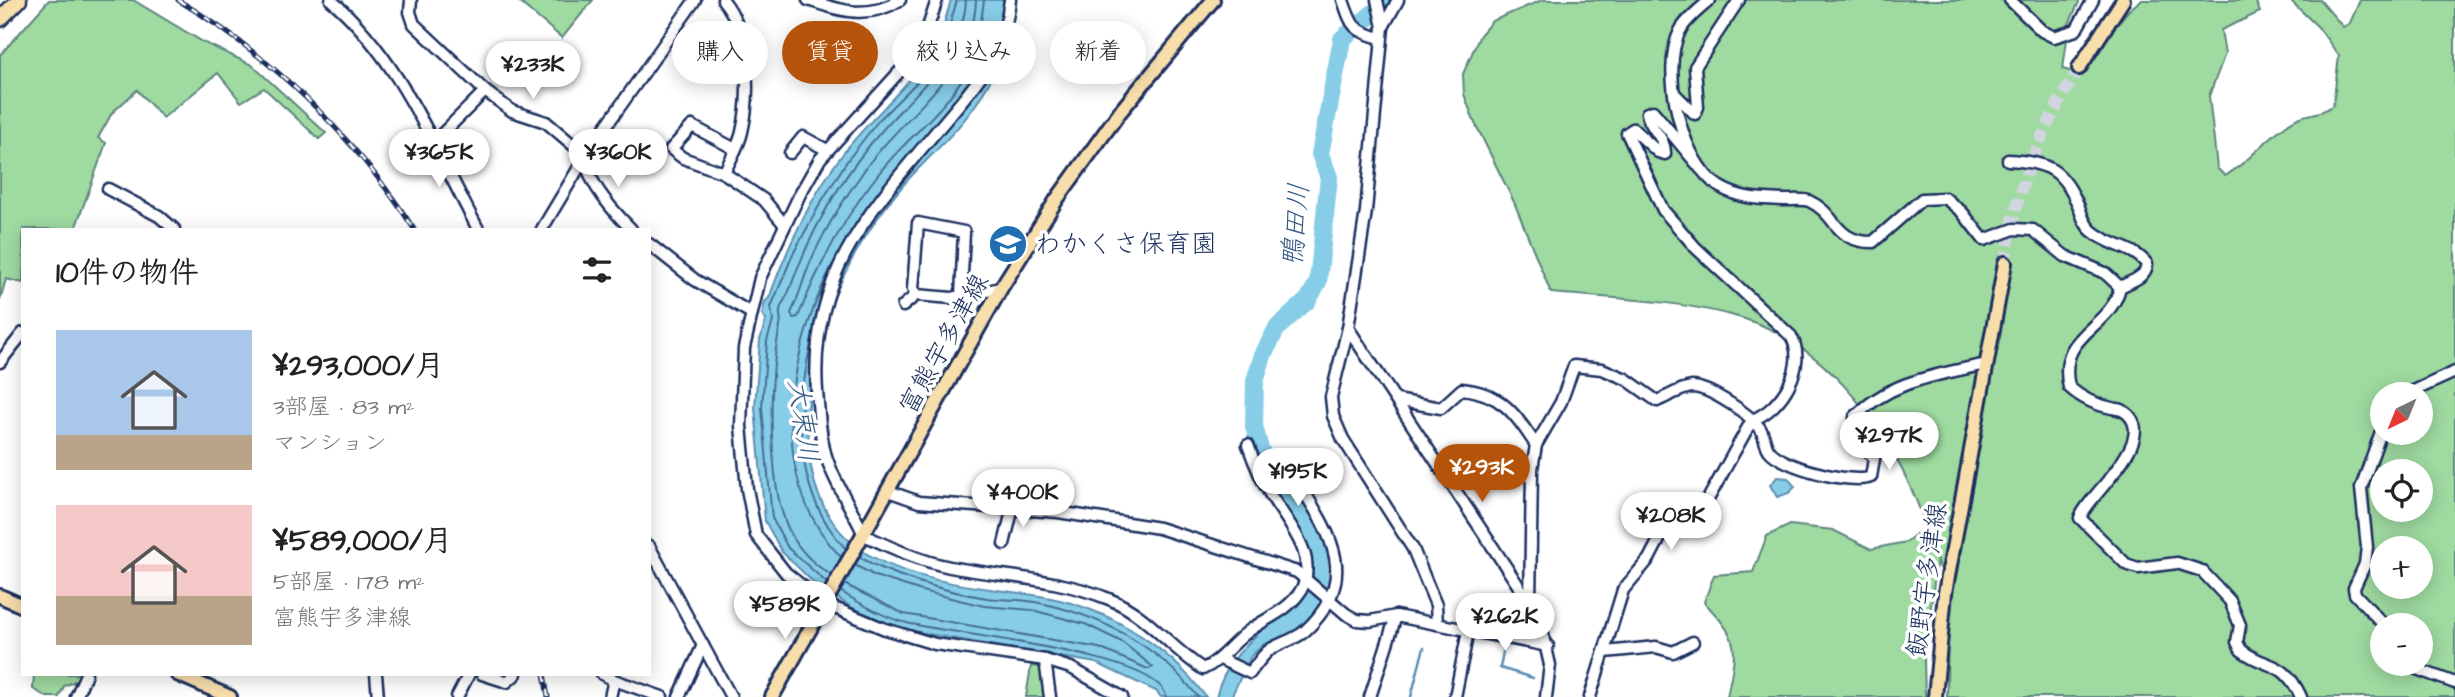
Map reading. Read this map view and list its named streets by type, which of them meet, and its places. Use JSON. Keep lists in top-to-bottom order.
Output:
{
  "streets": {
    "main road": ["富熊宇多津線", "飯野宇多津線"]
  },
  "water": ["鴨田川", "大束川"],
  "places": {
    "school or university": ["わかくさ保育園"]
  },
  "north": "bottom left",
  "page": {
    "chip": [
      "購入",
      "賃貸",
      "絞り込み",
      "新着"
    ],
    "price": [
      "¥233K",
      "¥365K",
      "¥360K",
      "¥297K",
      "¥293K",
      "¥195K",
      "¥400K",
      "¥208K",
      "¥589K",
      "¥262K"
    ],
    "heading": "10件の物件",
    "list": [
      {
        "name": "¥293,000/月",
        "note": "3部屋 · 83 m² · マンション"
      },
      {
        "name": "¥589,000/月",
        "note": "5部屋 · 178 m² · 富熊宇多津線"
      }
    ],
    "map_buttons": ["+", "−"]
  }
}
